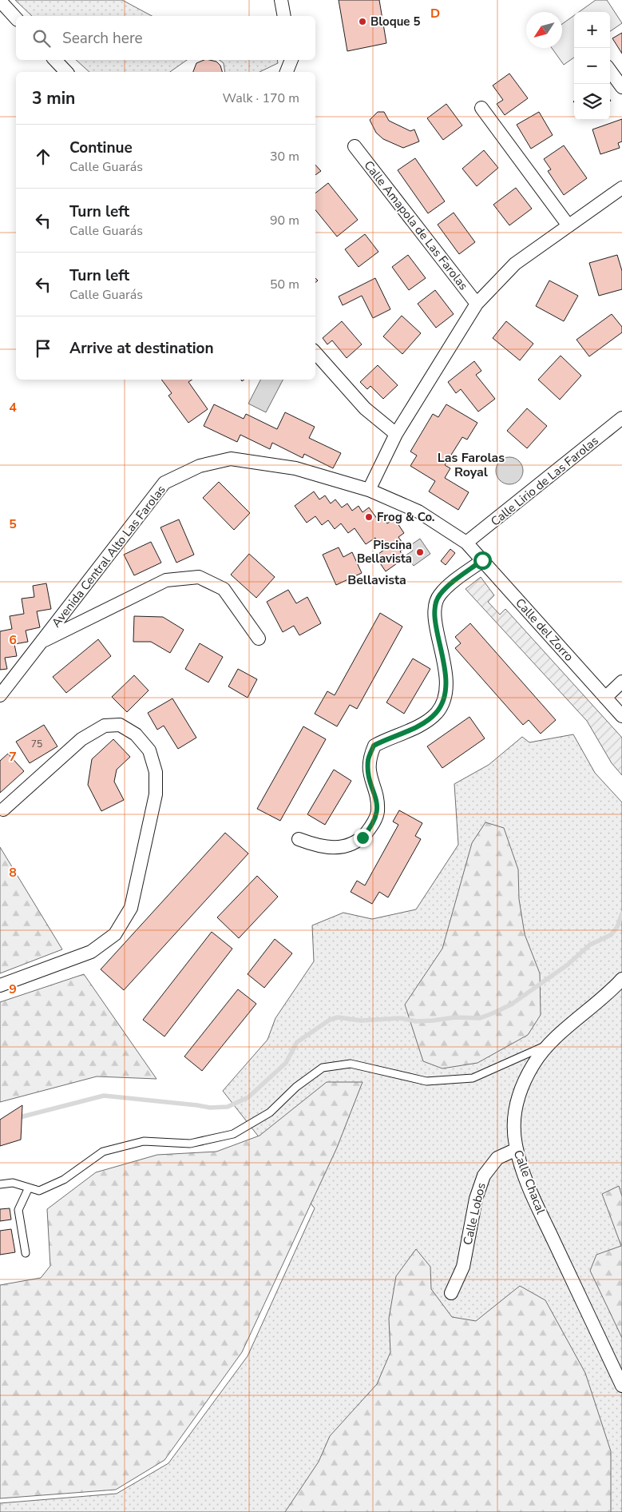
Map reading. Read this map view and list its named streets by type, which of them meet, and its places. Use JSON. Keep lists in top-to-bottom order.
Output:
{
  "streets": {
    "street": [
      "Calle Amapola de Las Farolas",
      "Calle Lirio de Las Farolas",
      "Avenida Central Alto Las Farolas",
      "Calle del Zorro",
      "Calle Chacal",
      "Calle Lobos"
    ]
  },
  "crossings": [
    ["Calle Lirio de Las Farolas", "Avenida Central Alto Las Farolas"],
    ["Calle Lirio de Las Farolas", "Calle del Zorro"],
    ["Avenida Central Alto Las Farolas", "Calle del Zorro"],
    ["Calle Chacal", "Calle Lobos"]
  ],
  "districts": ["Las Farolas Royal", "Bellavista"],
  "places": ["Bloque 5", "Frog & Co.", "Piscina Bellavista"],
  "house_numbers": ["75"],
  "north": "bottom left",
  "page": {
    "map_buttons": ["+", "−"],
    "search": "Search here",
    "heading": ["3 min", "Walk · 170 m"],
    "list": [
      ["Continue", "Calle Guarás", "30 m"],
      ["Turn left", "Calle Guarás", "90 m"],
      ["Turn left", "Calle Guarás", "50 m"],
      "Arrive at destination"
    ]
  },
  "grid": {
    "columns": ["D"],
    "rows": [
      "4",
      "5",
      "6",
      "7",
      "8",
      "9"
    ]
  }
}
